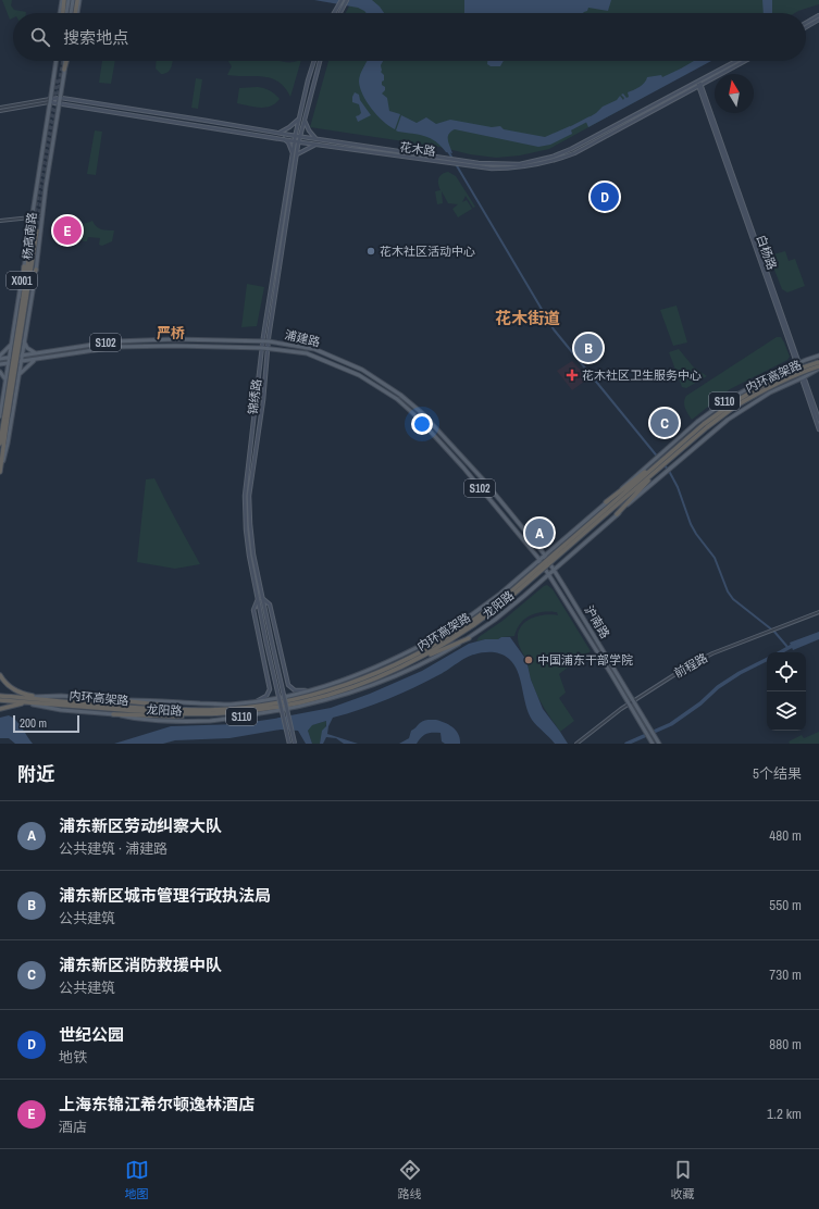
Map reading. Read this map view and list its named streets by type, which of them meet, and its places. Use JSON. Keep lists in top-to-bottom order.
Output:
{
  "streets": {
    "highway": ["杨高南路", "X001", "内环高架路"],
    "main road": [
      "花木路",
      "白杨路",
      "浦建路",
      "S102",
      "锦绣路",
      "S110",
      "龙阳路",
      "沪南路"
    ],
    "street": ["前程路"]
  },
  "crossings": [
    ["花木路", "杨高南路"],
    ["花木路", "白杨路"],
    ["花木路", "锦绣路"],
    ["杨高南路", "浦建路"],
    ["白杨路", "S110"],
    ["浦建路", "锦绣路"],
    ["浦建路", "龙阳路"],
    ["浦建路", "沪南路"],
    ["内环高架路", "S110"],
    ["内环高架路", "龙阳路"],
    ["龙阳路", "沪南路"],
    ["沪南路", "前程路"]
  ],
  "districts": ["花木街道", "严桥"],
  "places": {
    "other": ["花木社区活动中心", "中国浦东干部学院"],
    "health": ["花木社区卫生服务中心"]
  },
  "scale_bar": "200 m",
  "north": "top",
  "page": {
    "search": "搜索地点",
    "pins": [
      "D",
      "E",
      "B",
      "C",
      "A"
    ],
    "scale": "200 m",
    "heading": ["附近", "5个结果"],
    "list": [
      {
        "mark": "A",
        "name": "浦东新区劳动纠察大队",
        "note": "公共建筑 · 浦建路",
        "value": "480 m"
      },
      {
        "mark": "B",
        "name": "浦东新区城市管理行政执法局",
        "note": "公共建筑",
        "value": "550 m"
      },
      {
        "mark": "C",
        "name": "浦东新区消防救援中队",
        "note": "公共建筑",
        "value": "730 m"
      },
      {
        "mark": "D",
        "name": "世纪公园",
        "note": "地铁",
        "value": "880 m"
      },
      {
        "mark": "E",
        "name": "上海东锦江希尔顿逸林酒店",
        "note": "酒店",
        "value": "1.2 km"
      }
    ],
    "nav": ["地图", "路线", "收藏"]
  }
}
